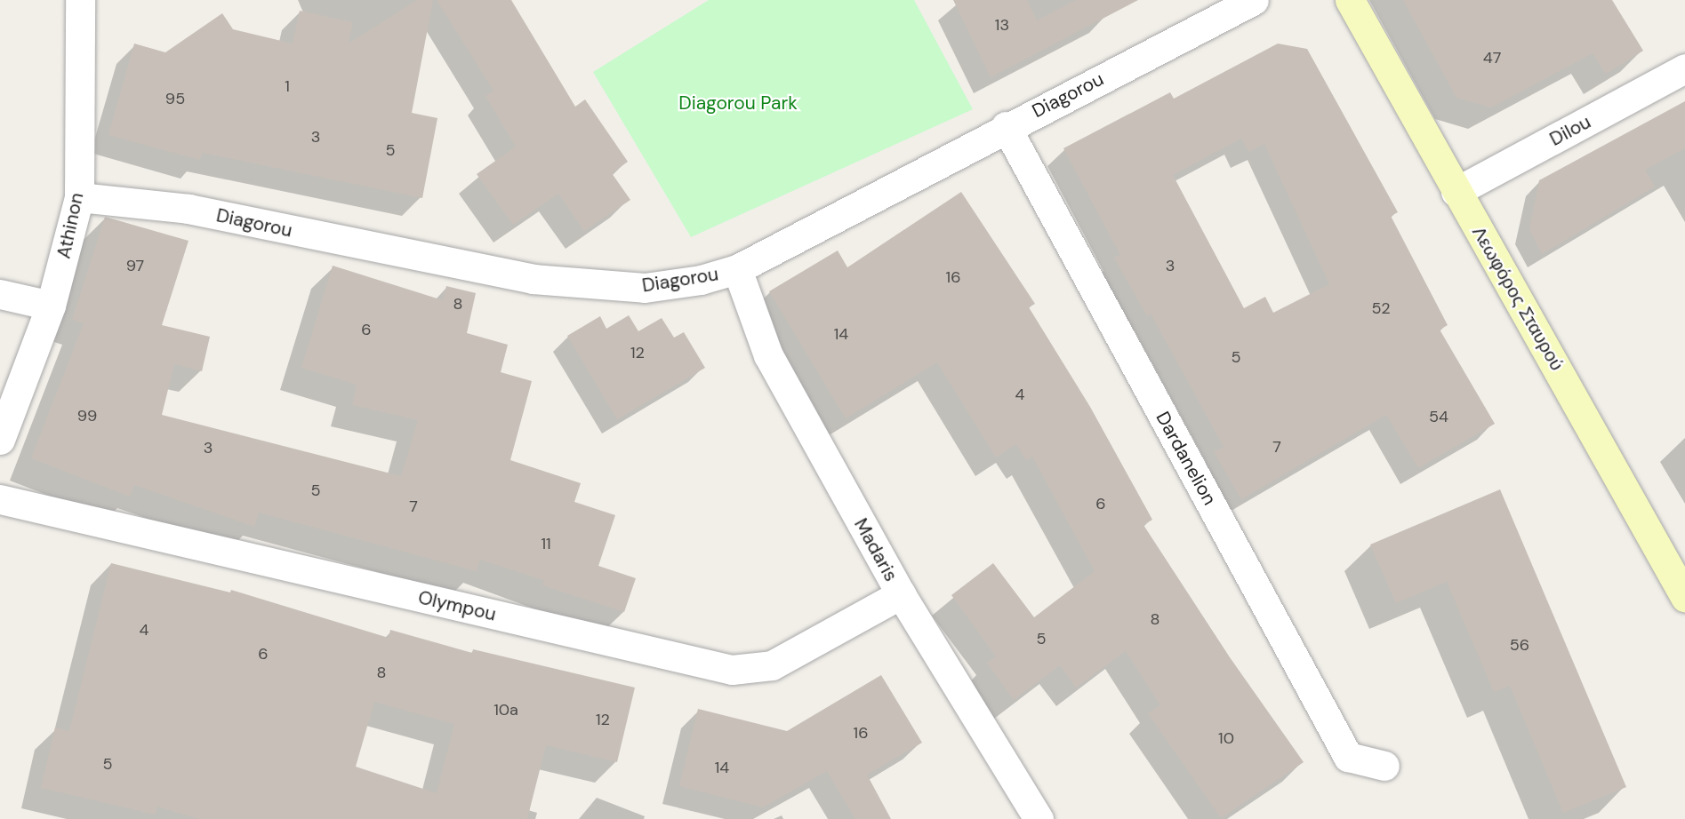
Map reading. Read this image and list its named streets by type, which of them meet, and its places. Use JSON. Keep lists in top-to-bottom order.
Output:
{
  "streets": {
    "main road": ["Λεωφόρος Σταυρού"],
    "street": [
      "Diagorou",
      "Dilou",
      "Athinon",
      "Dardanelion",
      "Madaris",
      "Olympou"
    ]
  },
  "crossings": [
    ["Diagorou", "Athinon"],
    ["Diagorou", "Dardanelion"],
    ["Diagorou", "Madaris"],
    ["Dilou", "Λεωφόρος Σταυρού"],
    ["Madaris", "Olympou"]
  ],
  "parks": ["Diagorou Park"],
  "house_numbers": [
    "13",
    "47",
    "1",
    "95",
    "3",
    "5",
    "97",
    "3",
    "16",
    "8",
    "52",
    "6",
    "14",
    "12",
    "5",
    "4",
    "99",
    "54",
    "7",
    "3",
    "5",
    "6",
    "7",
    "11",
    "8",
    "4",
    "5",
    "56",
    "6",
    "8",
    "10a",
    "12",
    "16",
    "10",
    "5",
    "14"
  ]
}
